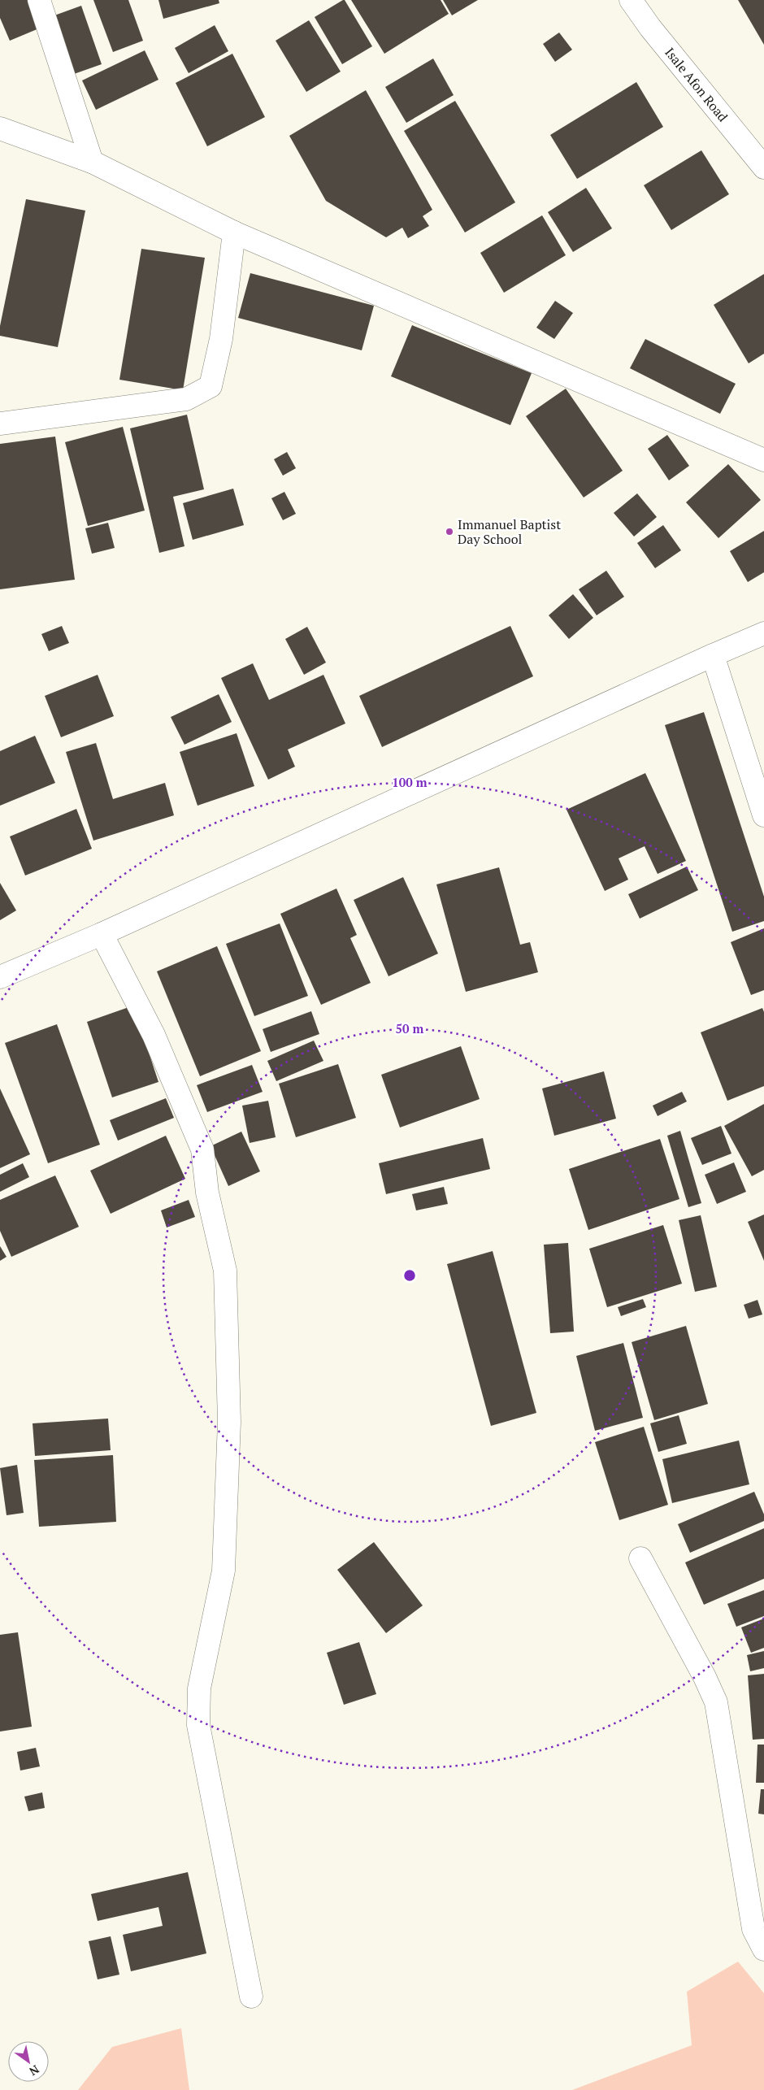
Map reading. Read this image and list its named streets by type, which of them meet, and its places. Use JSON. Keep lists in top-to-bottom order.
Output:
{
  "streets": {
    "street": ["Isale Afon Road"]
  },
  "places": ["Immanuel Baptist Day School"],
  "north": "bottom right",
  "rings": ["100 m", "50 m"]
}
